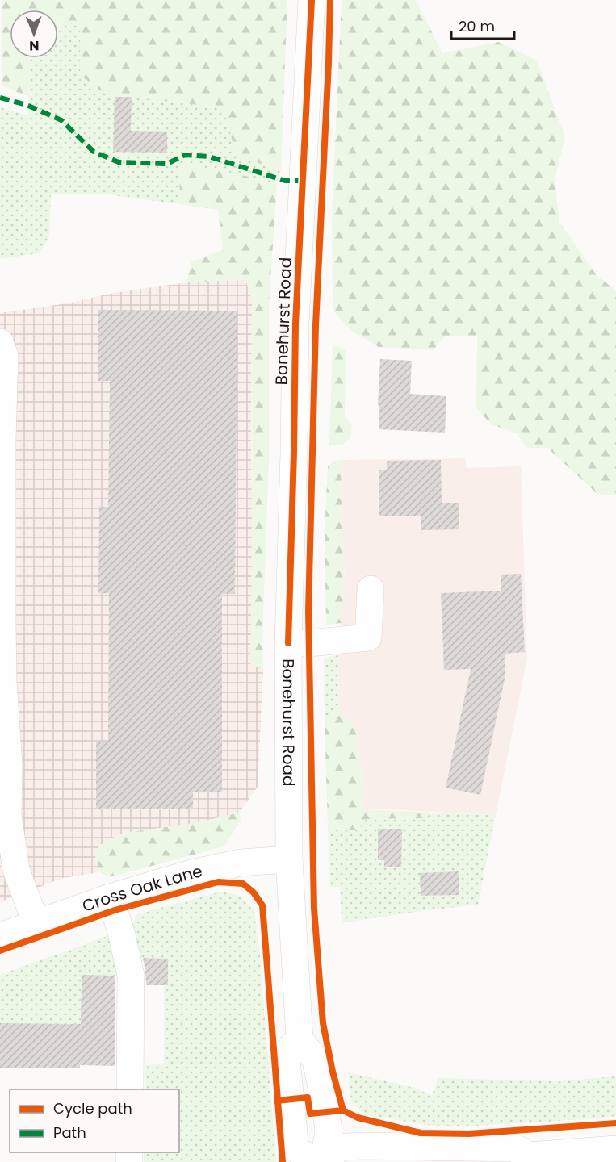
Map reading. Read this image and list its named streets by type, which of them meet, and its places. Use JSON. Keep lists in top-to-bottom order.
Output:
{
  "streets": {
    "main road": ["Bonehurst Road", "Cross Oak Lane"]
  },
  "crossings": [
    ["Bonehurst Road", "Cross Oak Lane"]
  ],
  "legend": ["Cycle path", "Path"],
  "scale_bar": "20 m",
  "north": "bottom"
}
